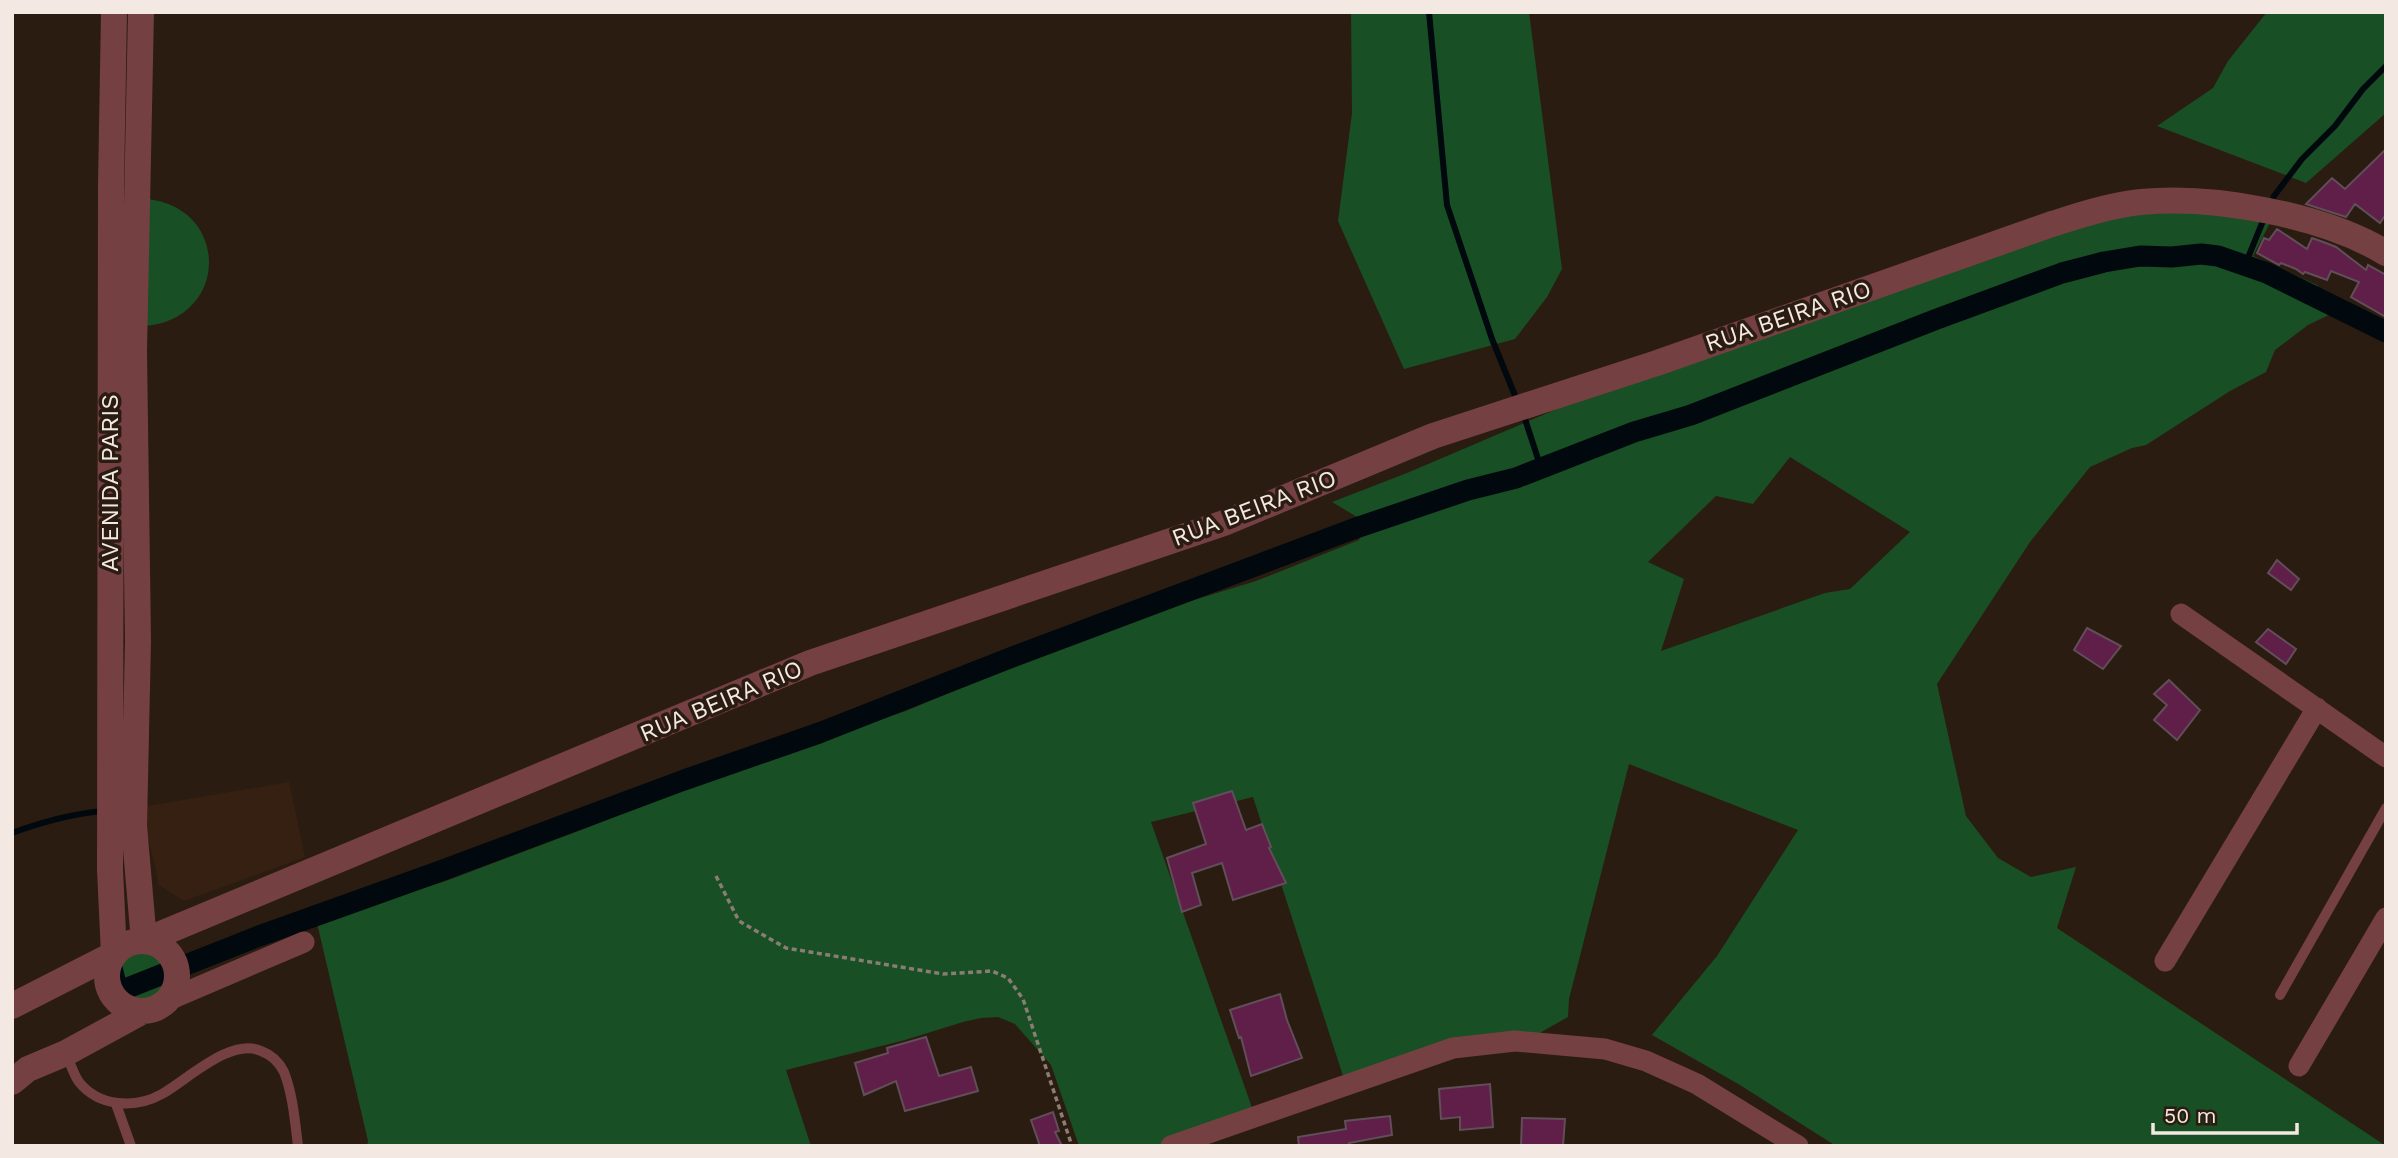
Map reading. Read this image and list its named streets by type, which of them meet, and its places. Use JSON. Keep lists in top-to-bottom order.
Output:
{
  "streets": {
    "street": ["RUA BEIRA RIO", "AVENIDA PARIS"]
  },
  "crossings": [
    ["RUA BEIRA RIO", "AVENIDA PARIS"]
  ],
  "scale_bar": "50 m"
}
